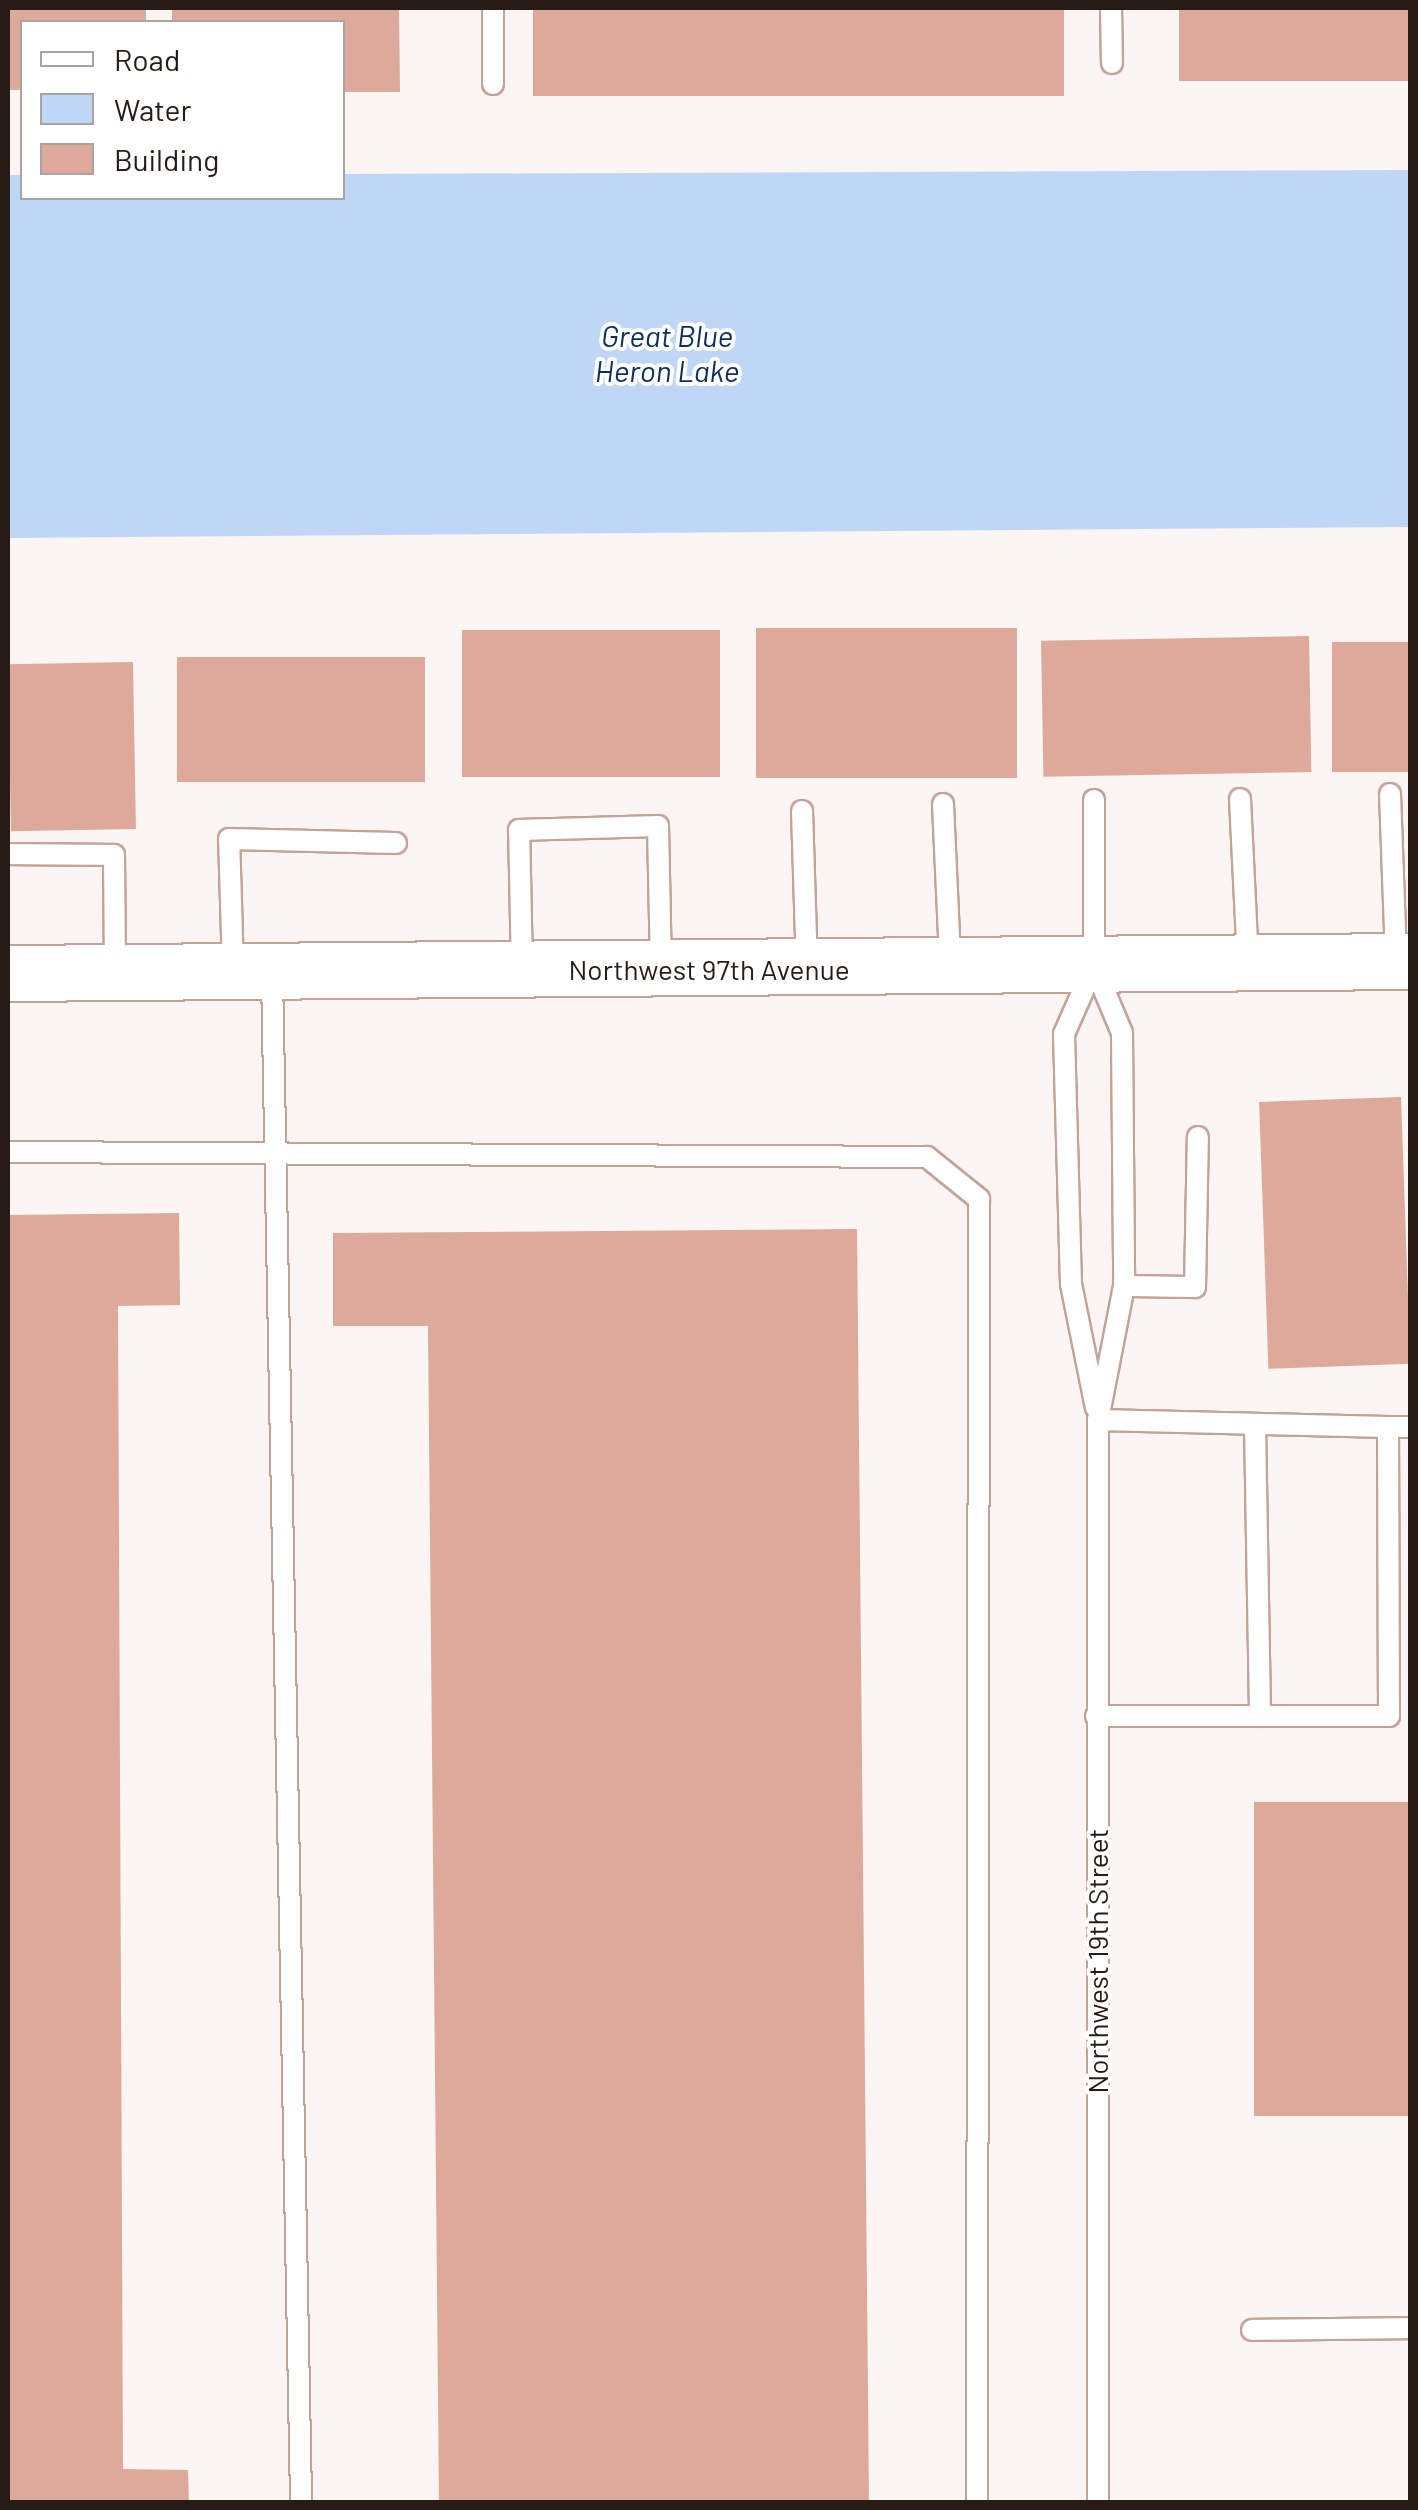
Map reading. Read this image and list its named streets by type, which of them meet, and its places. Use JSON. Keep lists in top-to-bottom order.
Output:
{
  "streets": {
    "street": ["Northwest 97th Avenue"],
    "lane": ["Northwest 19th Street"]
  },
  "crossings": [
    ["Northwest 97th Avenue", "Northwest 19th Street"]
  ],
  "water": ["Great Blue Heron Lake"],
  "legend": ["Road", "Water", "Building"]
}
